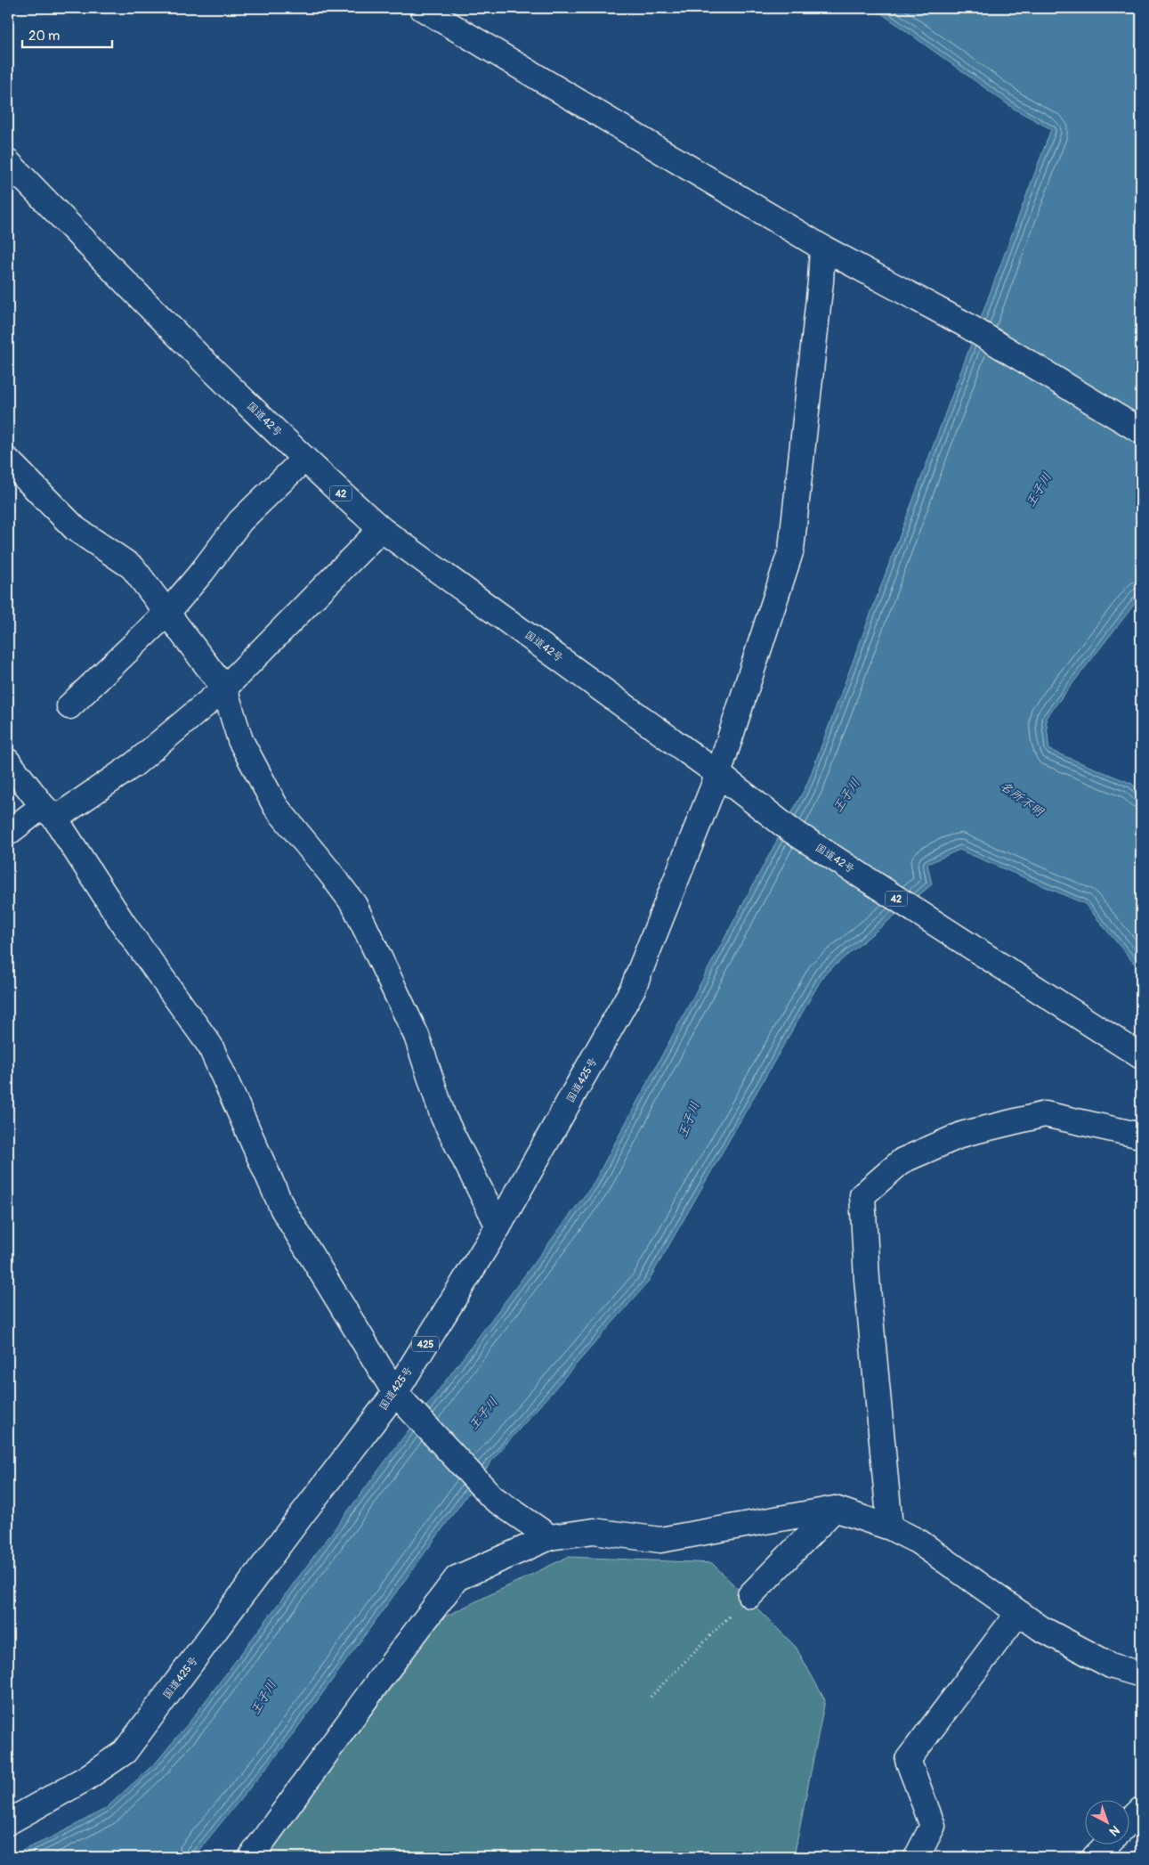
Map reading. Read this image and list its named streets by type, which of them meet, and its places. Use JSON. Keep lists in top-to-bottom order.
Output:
{
  "streets": {
    "main road": [
      "国道42号",
      "42",
      "国道425号",
      "425"
    ]
  },
  "crossings": [
    ["国道42号", "国道425号"]
  ],
  "water": ["王子川", "名所不明"],
  "scale_bar": "20 m",
  "north": "bottom right"
}
